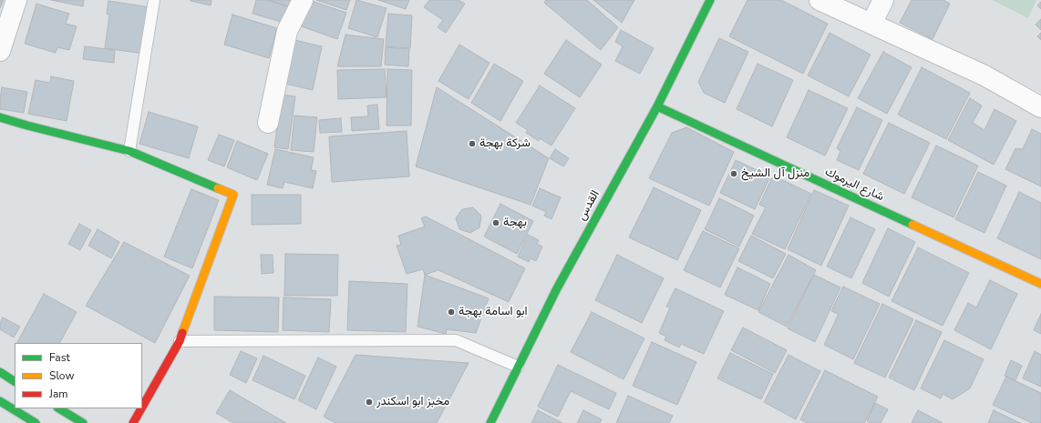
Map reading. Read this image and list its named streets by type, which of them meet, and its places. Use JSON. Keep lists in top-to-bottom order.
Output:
{
  "streets": {
    "street": ["شارع اليرموك", "القدس"]
  },
  "crossings": [
    ["شارع اليرموك", "القدس"]
  ],
  "places": [
    "شركة بهجة",
    "منزل آل الشيخ",
    "بهجة",
    "ابو اسامة بهجة",
    "مخبز ابو اسكندر"
  ],
  "legend": ["Fast", "Slow", "Jam"]
}
